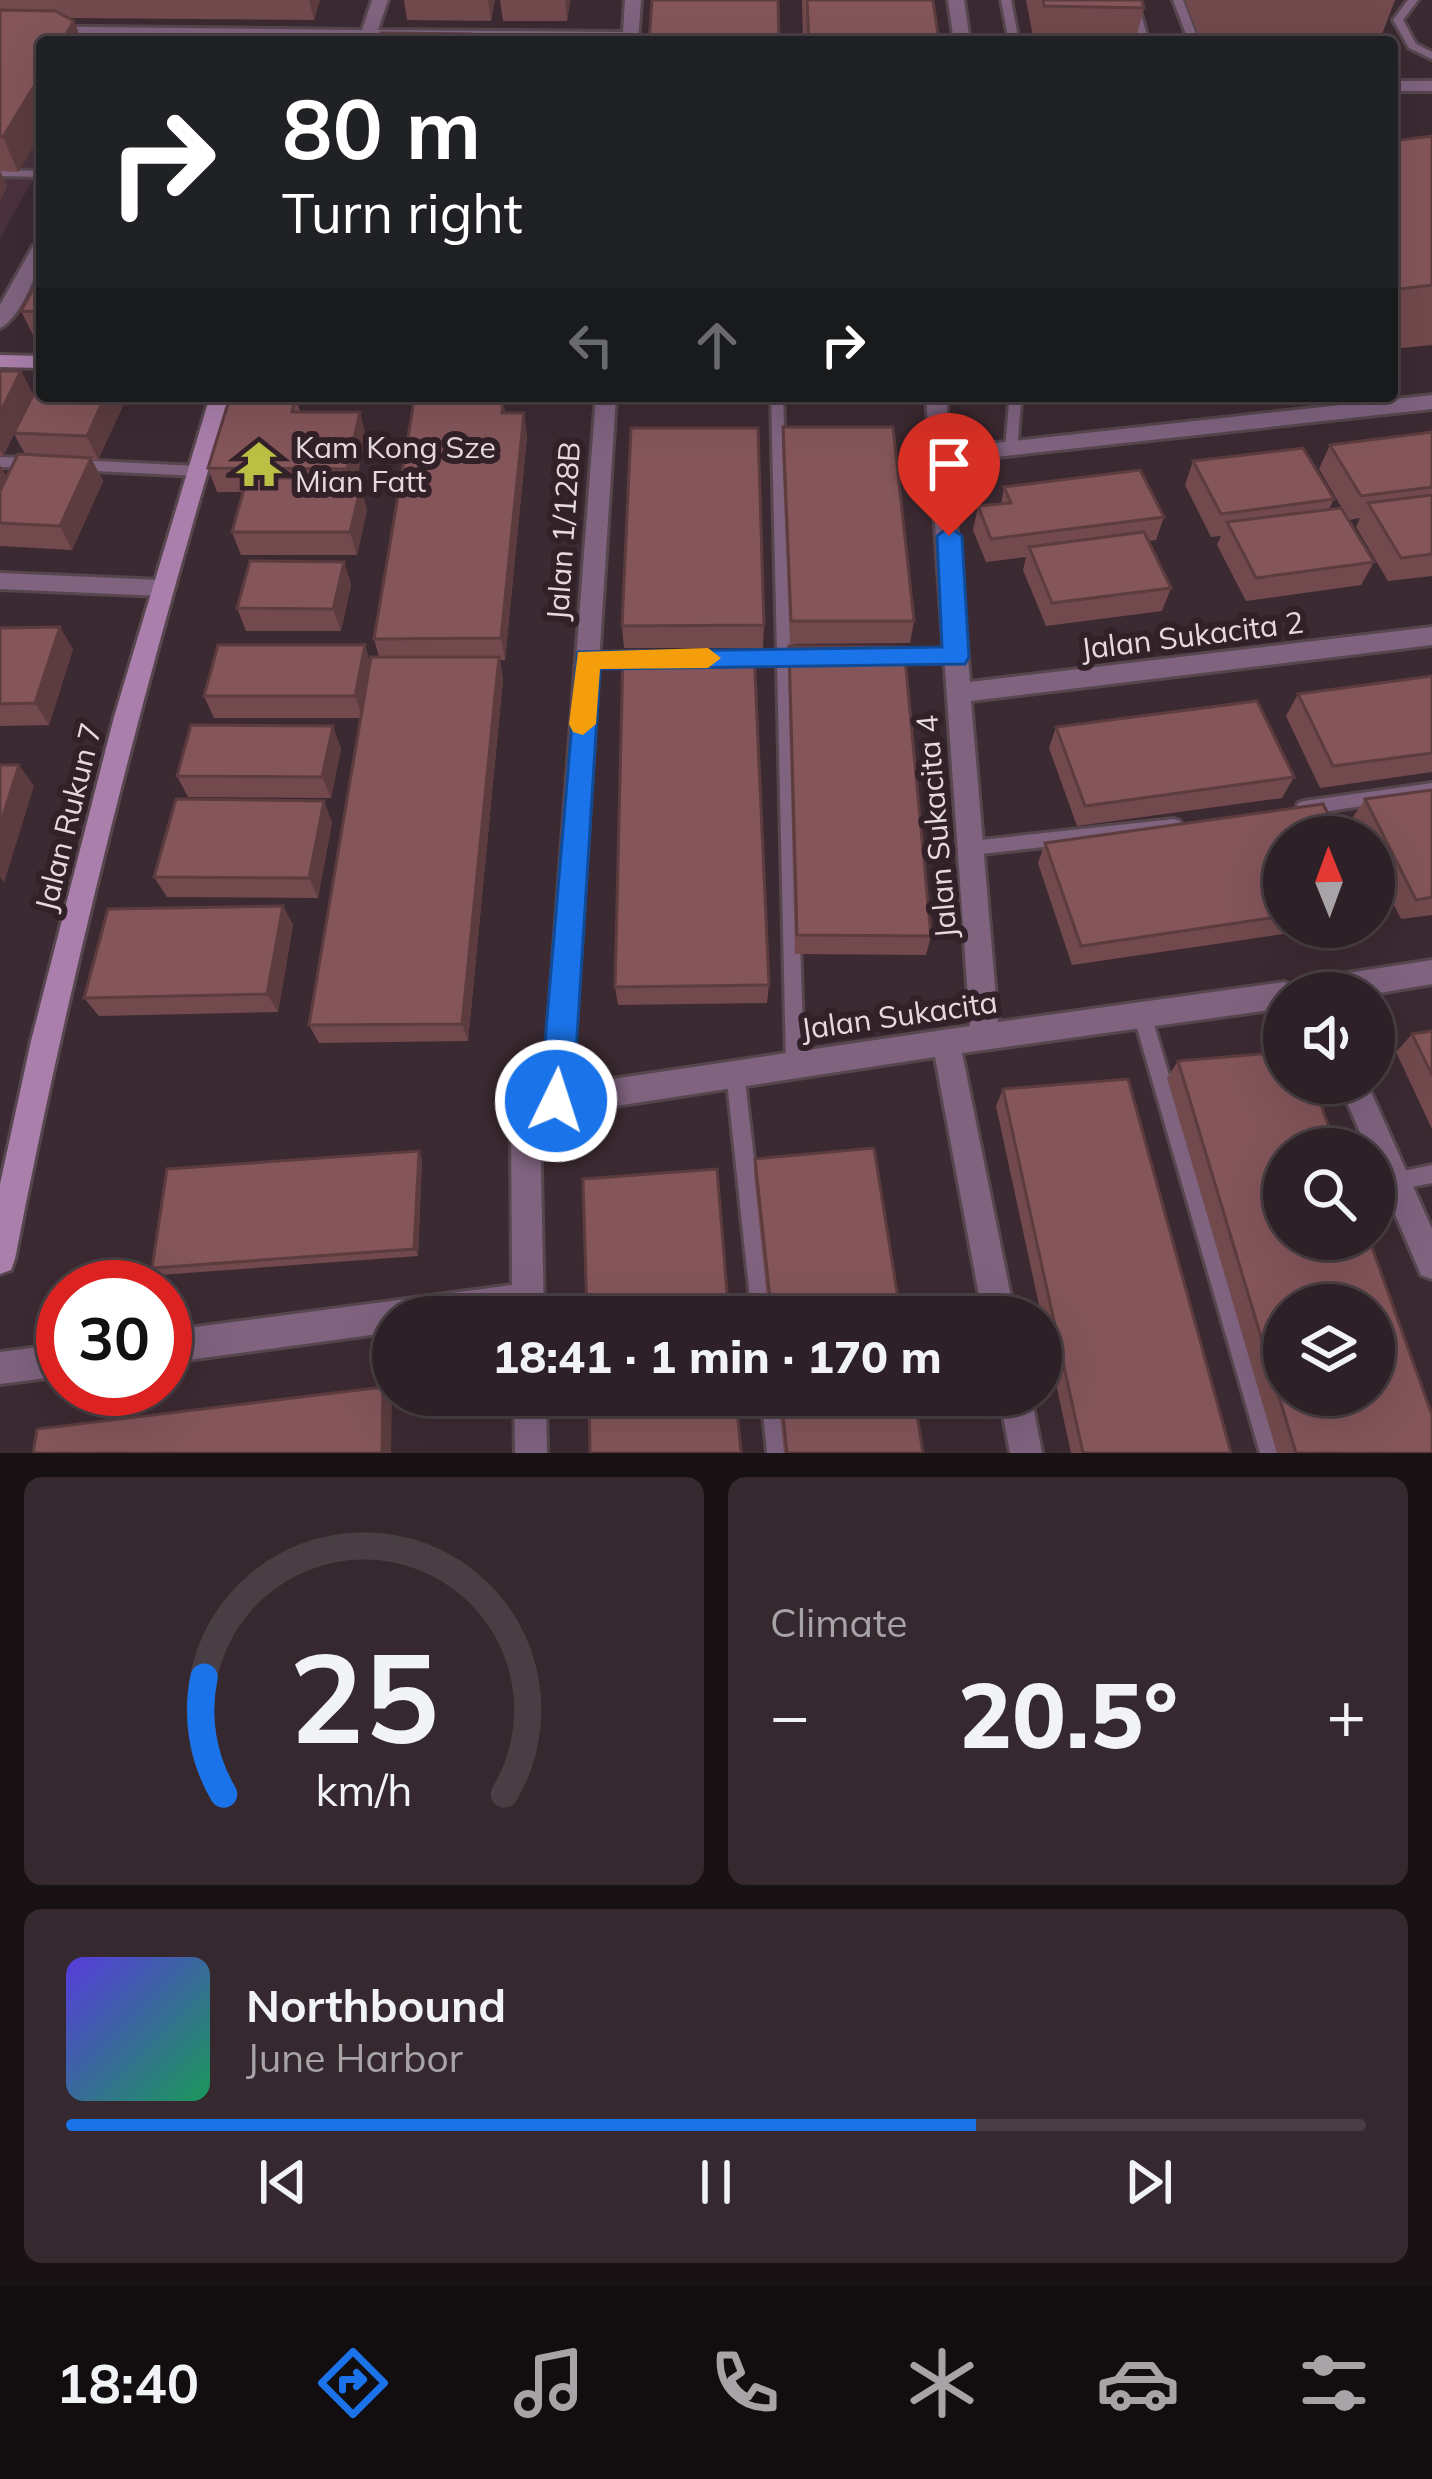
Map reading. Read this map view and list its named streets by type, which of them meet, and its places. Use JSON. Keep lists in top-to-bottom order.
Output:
{
  "streets": {
    "street": [
      "Jalan 1/128B",
      "Jalan Sukacita 2",
      "Jalan Rukun 7",
      "Jalan Sukacita 4",
      "Jalan Sukacita"
    ]
  },
  "crossings": [
    ["Jalan 1/128B", "Jalan Sukacita"],
    ["Jalan Sukacita 2", "Jalan Sukacita 4"],
    ["Jalan Sukacita 4", "Jalan Sukacita"]
  ],
  "places": {
    "temple": ["Kam Kong Sze Mian Fatt"]
  },
  "north": "top",
  "page": {
    "turn": ["80 m", "Turn right"],
    "limit": "30",
    "trip": "18:41 · 1 min · 170 m",
    "tile": "Climate",
    "heat": ["−", "20.5°", "+"],
    "song": ["Northbound", "June Harbor"],
    "tabs": "18:40",
    "gauge": ["25", "km/h"]
  }
}
